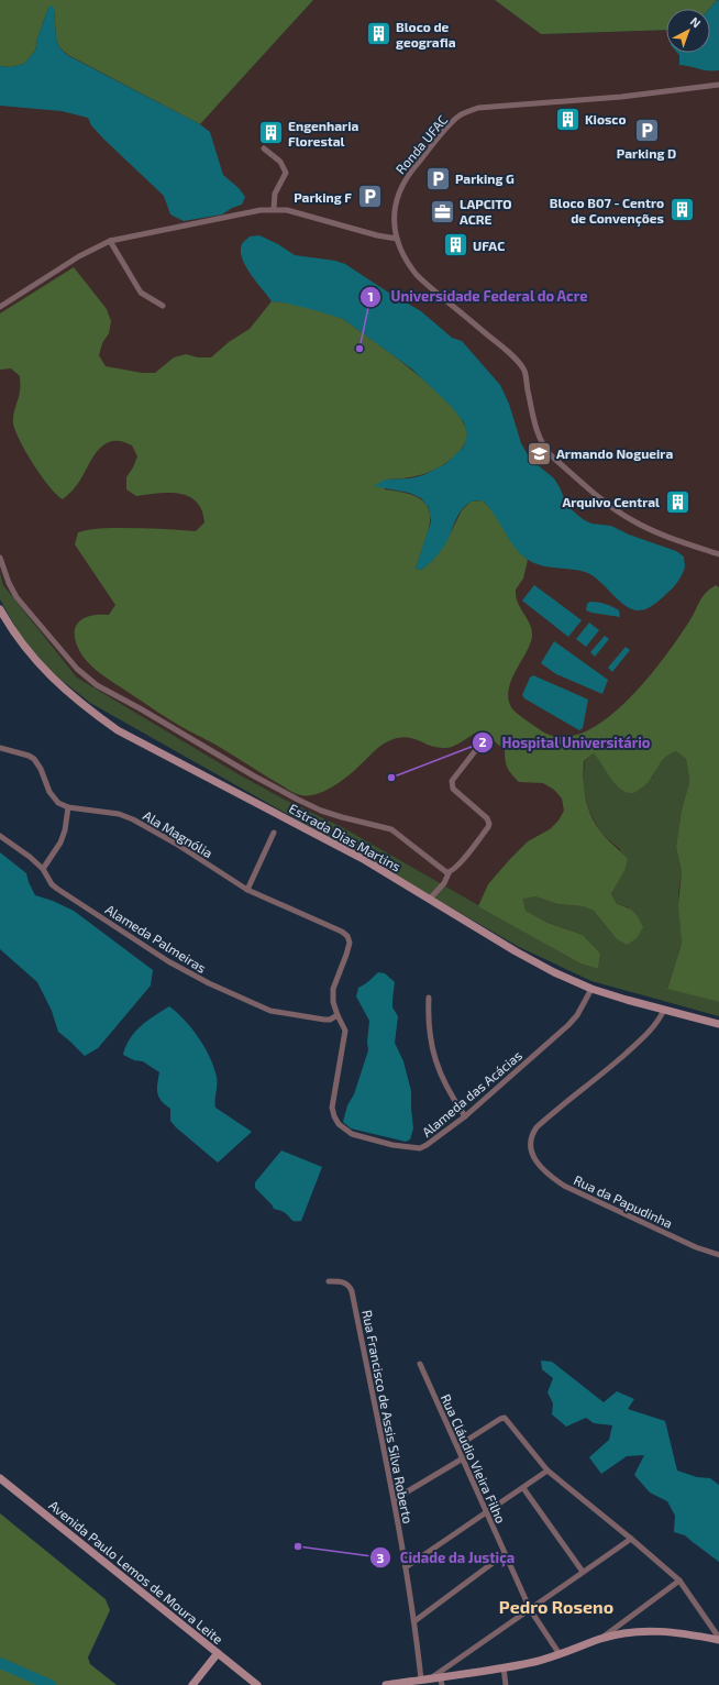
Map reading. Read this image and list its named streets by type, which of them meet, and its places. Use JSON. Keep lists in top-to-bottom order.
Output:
{
  "streets": {
    "street": [
      "Ronda UFAC",
      "Ala Magnólia",
      "Estrada Dias Martins",
      "Alameda Palmeiras",
      "Alameda das Acácias",
      "Rua da Papudinha",
      "Rua Francisco de Assis Silva Roberto",
      "Rua Cláudio Vieira Filho",
      "Avenida Paulo Lemos de Moura Leite"
    ]
  },
  "crossings": [
    ["Ala Magnólia", "Alameda das Acácias"],
    ["Estrada Dias Martins", "Alameda das Acácias"],
    ["Estrada Dias Martins", "Rua da Papudinha"],
    ["Alameda Palmeiras", "Alameda das Acácias"]
  ],
  "districts": ["Pedro Roseno"],
  "places": {
    "building": [
      "Bloco de geografia",
      "Kiosco",
      "Engenharia Florestal",
      "Bloco B07 - Centro de Convenções",
      "UFAC",
      "Arquivo Central"
    ],
    "parking": ["Parking D", "Parking G", "Parking F"],
    "office": ["LAPCITO ACRE"],
    "other": ["Universidade Federal do Acre", "Hospital Universitário", "Cidade da Justiça"],
    "school or university": ["Armando Nogueira"]
  },
  "north": "top right"
}
